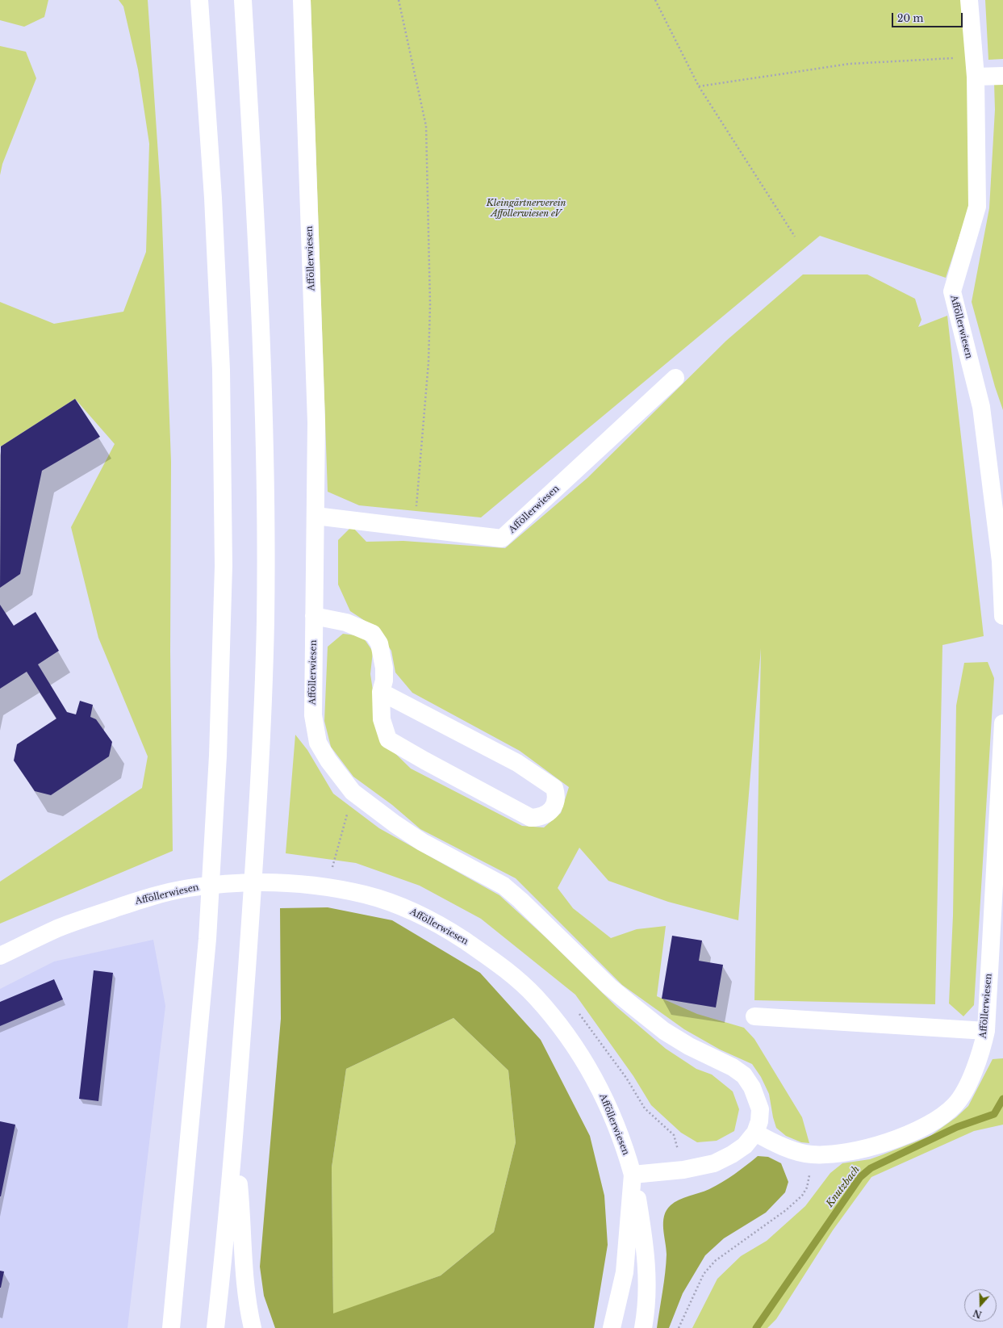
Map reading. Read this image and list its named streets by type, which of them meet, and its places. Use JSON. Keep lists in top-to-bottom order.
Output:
{
  "streets": {
    "main road": ["Afföllerwiesen"]
  },
  "water": ["Knutzbach"],
  "parks": ["Kleingärtnerverein Afföllerwiesen eV"],
  "scale_bar": "20 m",
  "north": "bottom"
}
